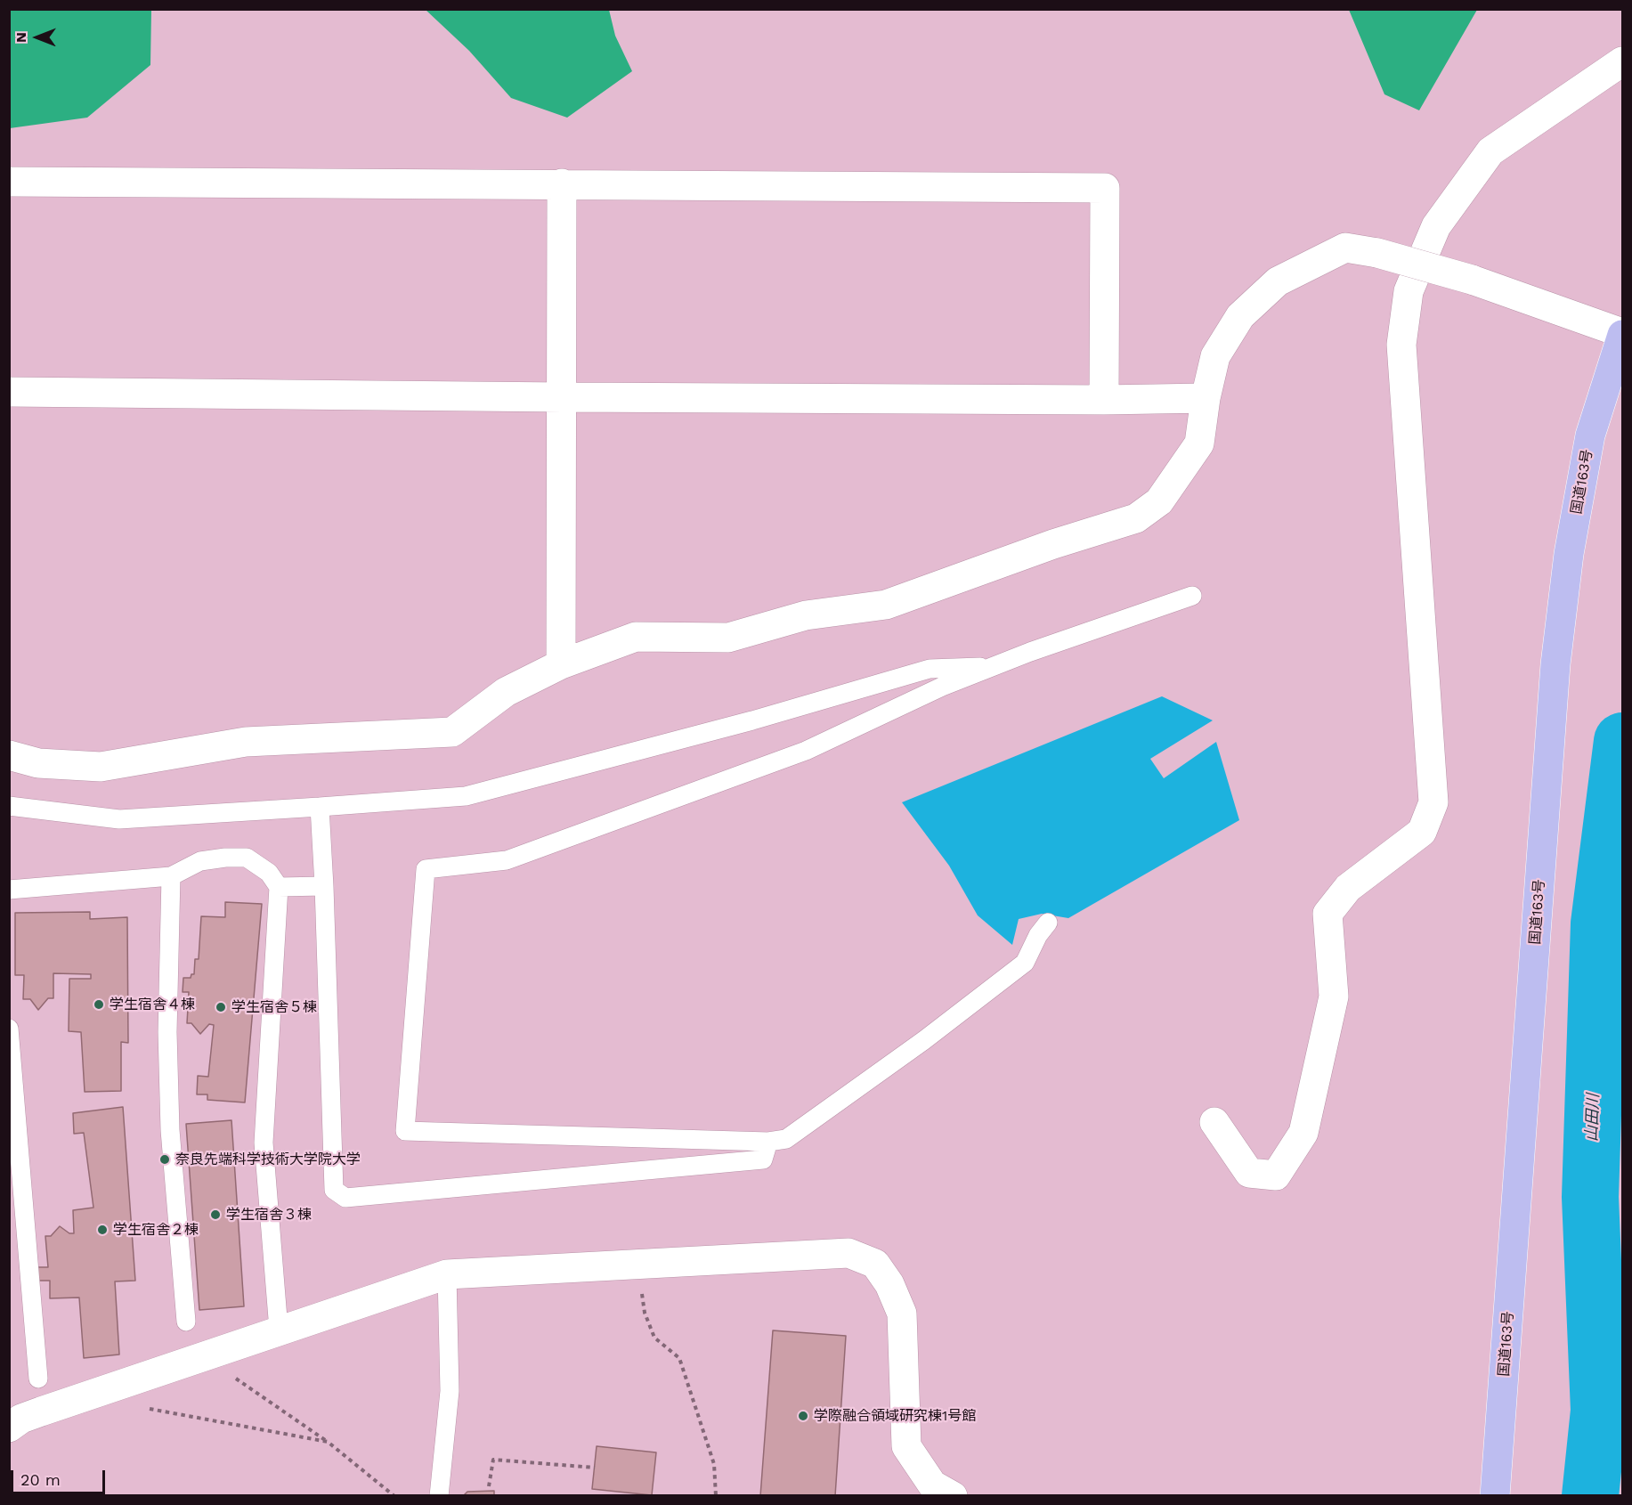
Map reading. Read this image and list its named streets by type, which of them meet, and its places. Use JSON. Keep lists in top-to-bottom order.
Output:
{
  "streets": {
    "highway": ["国道163号"]
  },
  "water": ["山田川"],
  "places": [
    "学生宿舎４棟",
    "学生宿舎５棟",
    "奈良先端科学技術大学院大学",
    "学生宿舎３棟",
    "学生宿舎２棟",
    "学際融合領域研究棟1号館"
  ],
  "scale_bar": "20 m",
  "north": "left"
}
